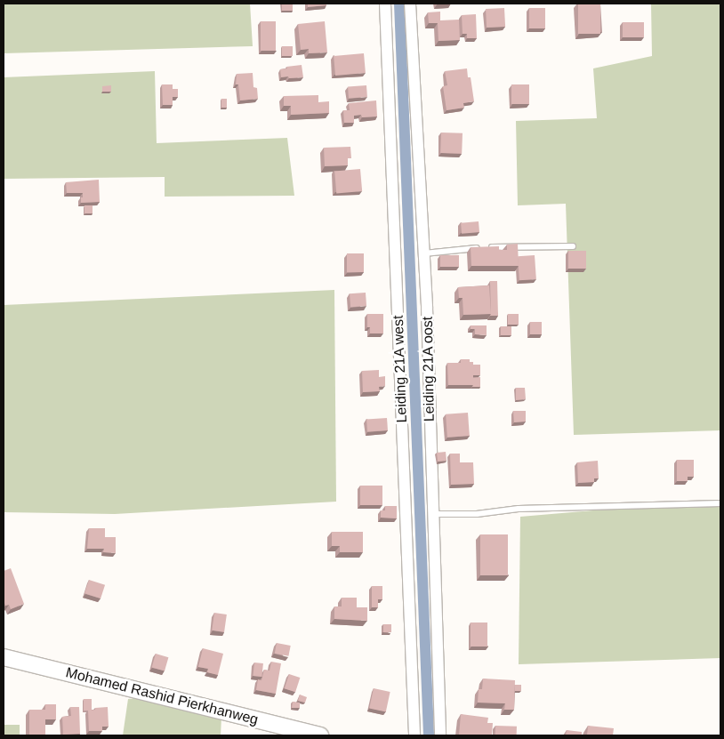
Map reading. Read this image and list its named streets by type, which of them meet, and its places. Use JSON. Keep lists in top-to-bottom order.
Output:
{
  "streets": {
    "street": ["Leiding 21A west", "Leiding 21A oost", "Mohamed Rashid Pierkhanweg"]
  }
}
